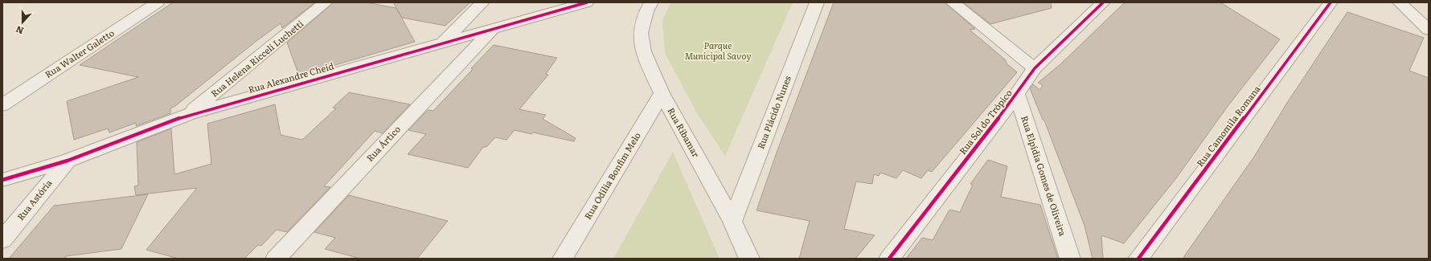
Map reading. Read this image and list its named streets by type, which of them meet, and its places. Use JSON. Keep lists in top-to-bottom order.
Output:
{
  "streets": {
    "street": [
      "Rua Walter Galetto",
      "Rua Helena Ricceli Luchetti",
      "Rua Alexandre Cheid",
      "Rua Plácido Nunes",
      "Rua Sol do Trópico",
      "Rua Camomila Romana",
      "Rua Ribamar",
      "Rua Ártico",
      "Rua Odília Bonfim Melo",
      "Rua Elpídia Gomes de Oliveira",
      "Rua Astória"
    ]
  },
  "crossings": [
    ["Rua Helena Ricceli Luchetti", "Rua Alexandre Cheid"],
    ["Rua Alexandre Cheid", "Rua Ártico"],
    ["Rua Alexandre Cheid", "Rua Astória"],
    ["Rua Plácido Nunes", "Rua Ribamar"],
    ["Rua Sol do Trópico", "Rua Elpídia Gomes de Oliveira"],
    ["Rua Ribamar", "Rua Odília Bonfim Melo"]
  ],
  "parks": ["Parque Municipal Savoy"],
  "north": "bottom"
}
